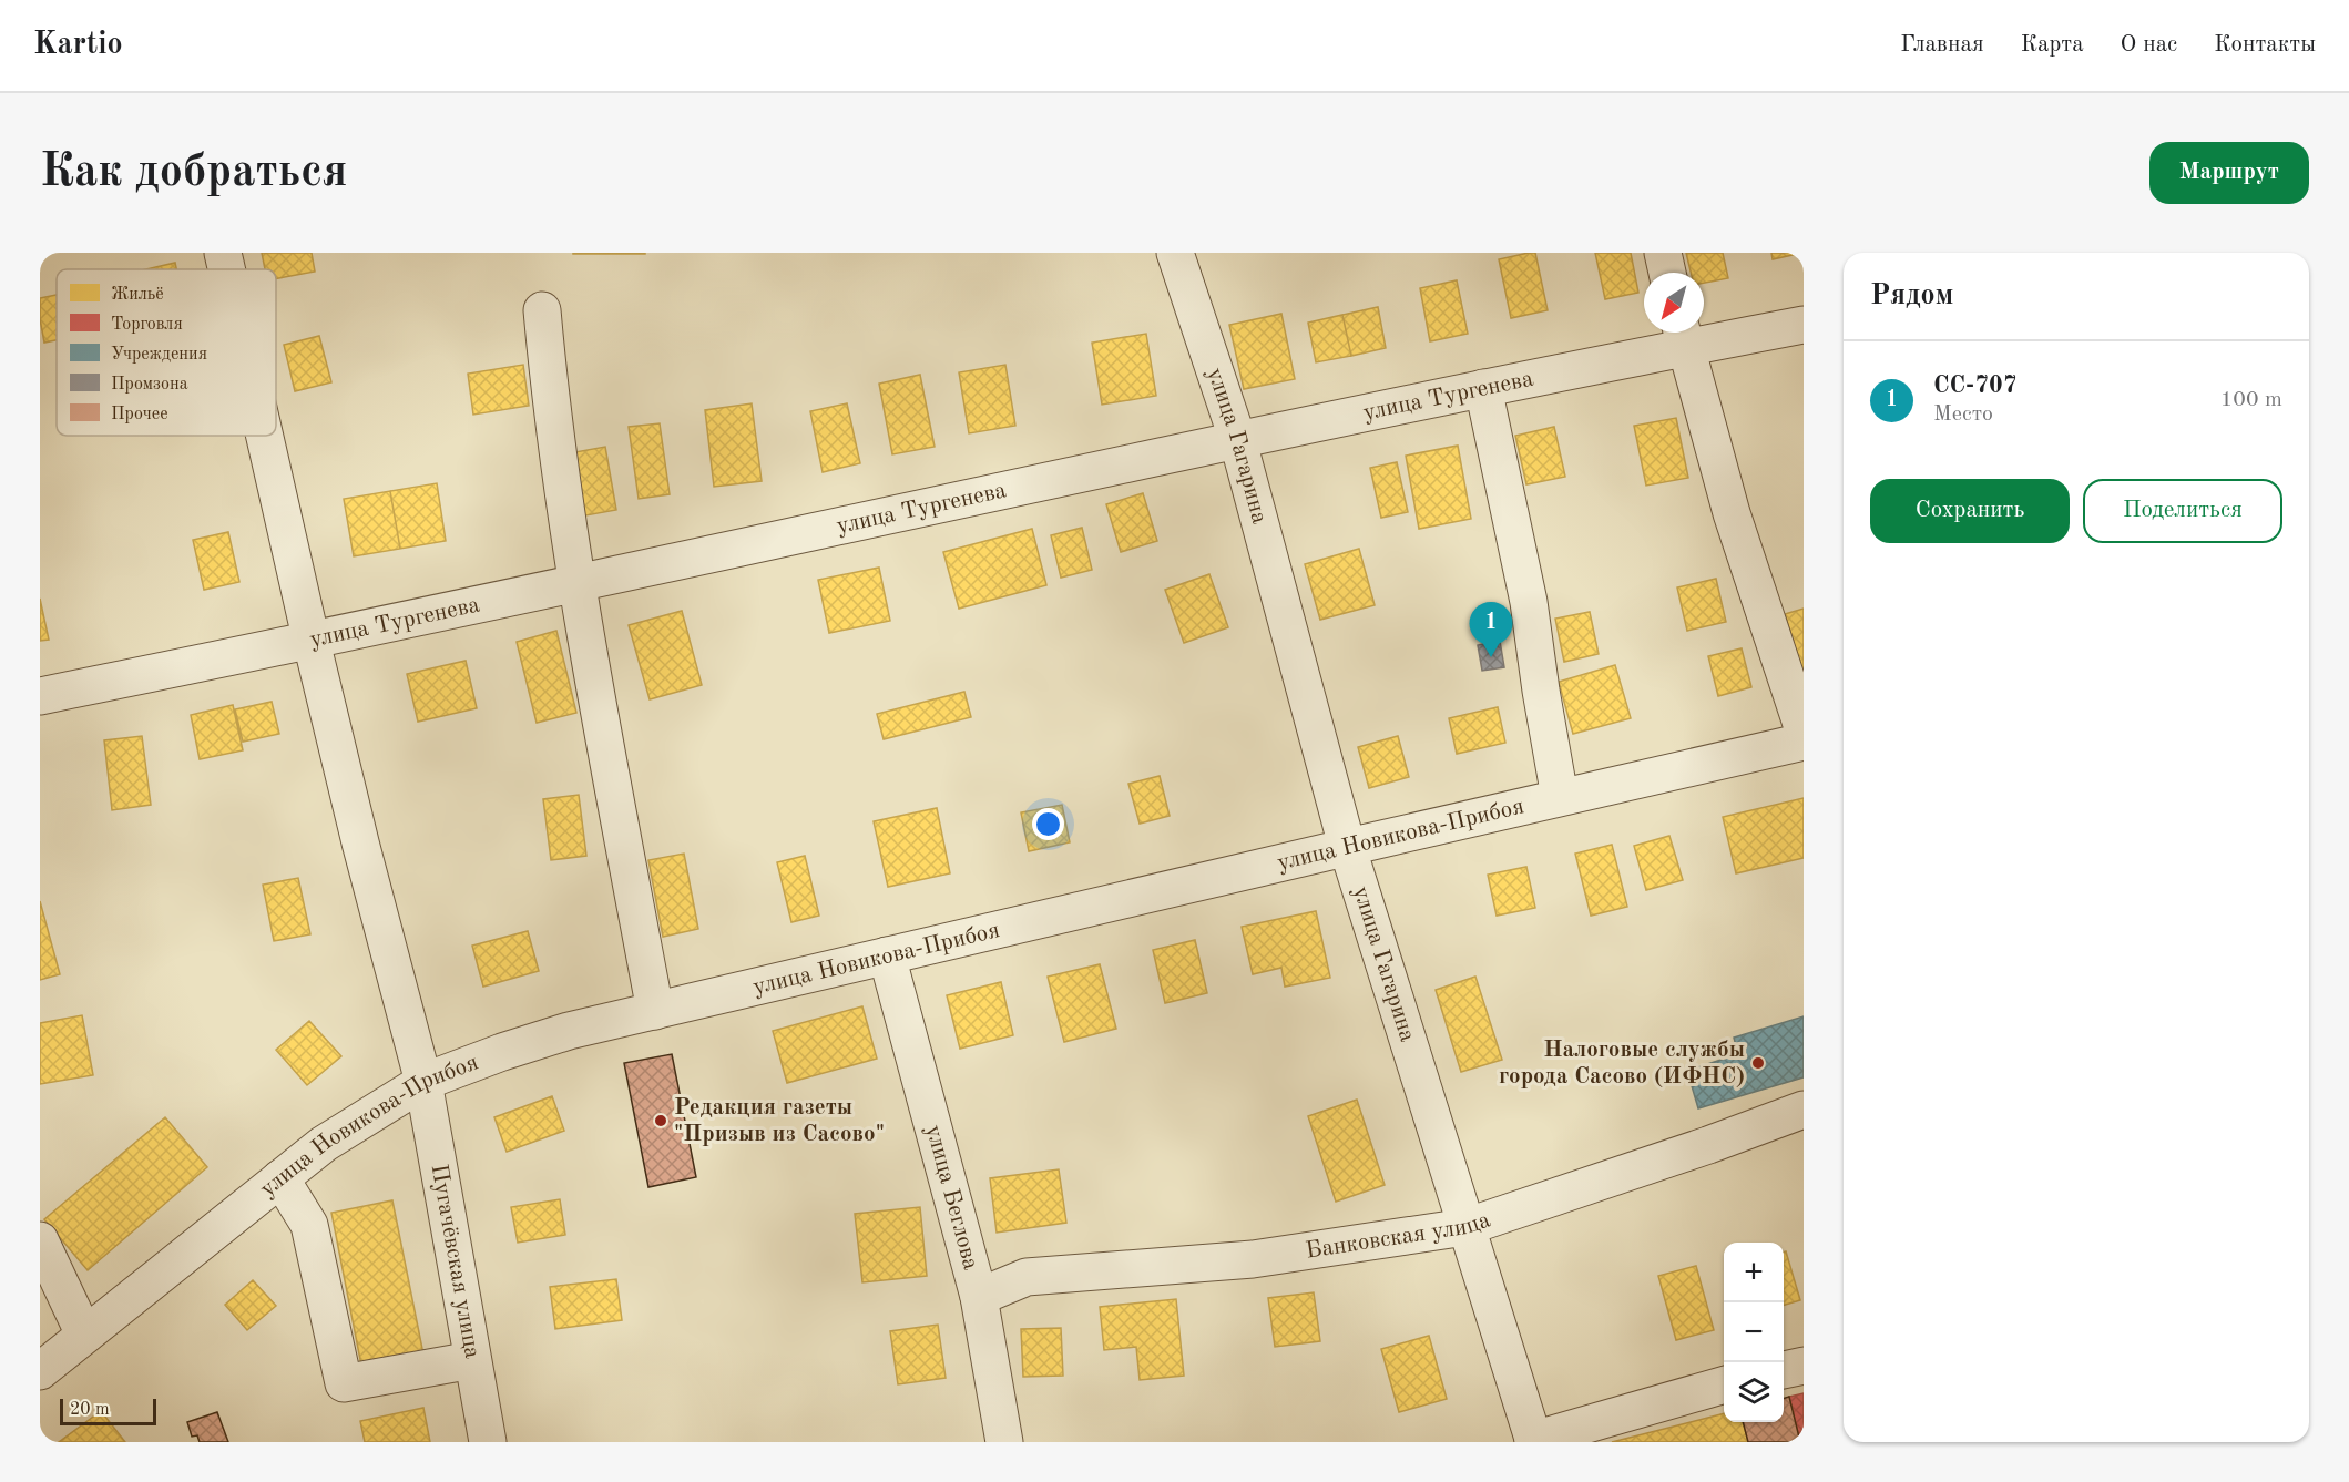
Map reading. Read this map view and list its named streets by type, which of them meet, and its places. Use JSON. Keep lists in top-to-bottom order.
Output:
{
  "streets": {
    "street": [
      "улица Тургенева",
      "улица Гагарина",
      "улица Новикова-Прибоя",
      "улица Беглова",
      "Банковская улица",
      "Пугачёвская улица"
    ]
  },
  "crossings": [
    ["улица Тургенева", "улица Гагарина"],
    ["улица Тургенева", "Пугачёвская улица"],
    ["улица Гагарина", "улица Новикова-Прибоя"],
    ["улица Гагарина", "Банковская улица"],
    ["улица Новикова-Прибоя", "улица Беглова"],
    ["улица Новикова-Прибоя", "Пугачёвская улица"],
    ["улица Беглова", "Банковская улица"]
  ],
  "places": ["Налоговые службы города Сасово (ИФНС)", "Редакция газеты \"Призыв из Сасово\""],
  "legend": [
    "Жильё",
    "Торговля",
    "Учреждения",
    "Промзона",
    "Прочее"
  ],
  "scale_bar": "20 m",
  "north": "bottom left",
  "page": {
    "header": "Kartio",
    "nav": [
      "Главная",
      "Карта",
      "О нас",
      "Контакты"
    ],
    "buttons": [
      "Маршрут",
      ["Сохранить", "Поделиться"]
    ],
    "title": "Как добраться",
    "heading": "Рядом",
    "list": [
      {
        "mark": "1",
        "name": "СС-707",
        "note": "Место",
        "value": "100 m"
      }
    ],
    "pins": "1",
    "map_buttons": ["+", "−"],
    "scale": "20 m"
  }
}
